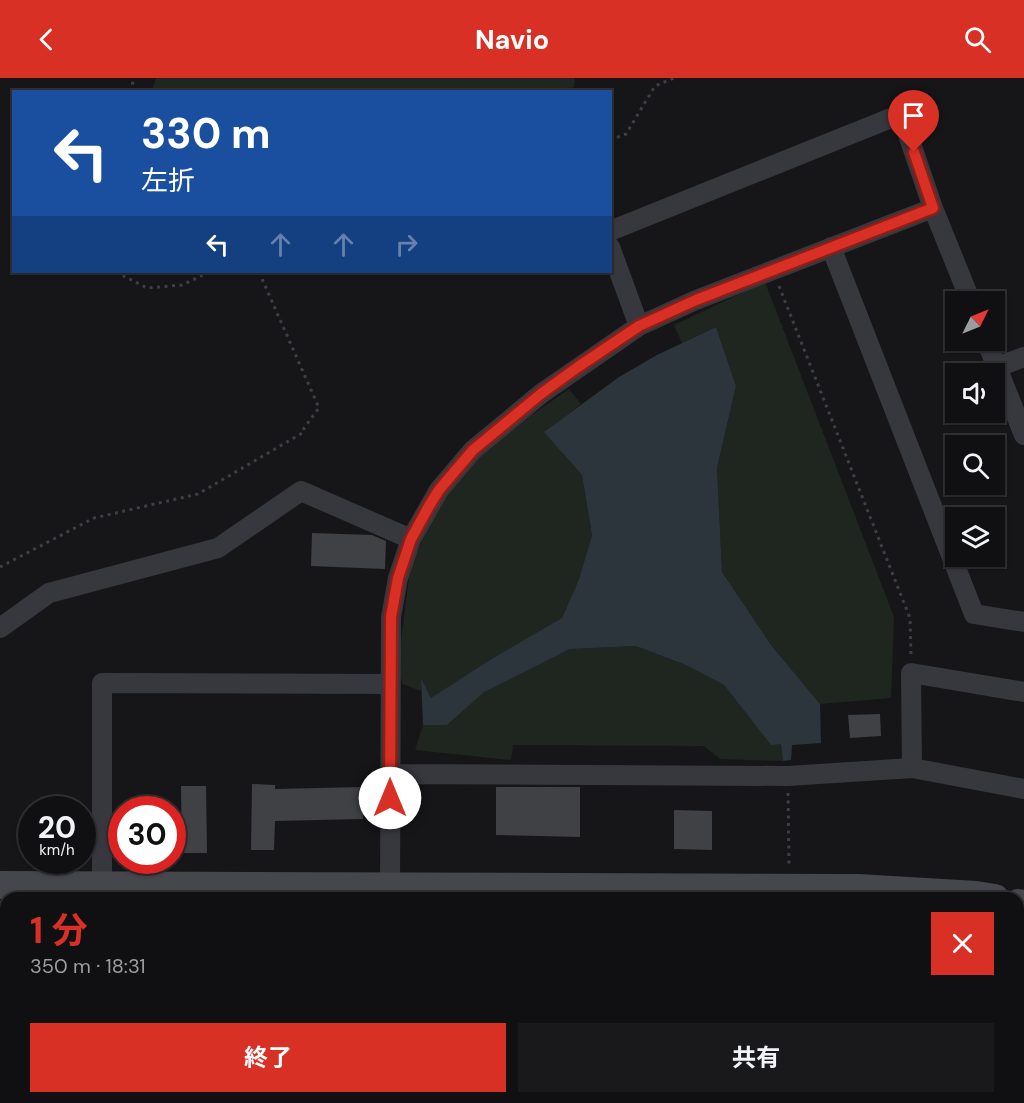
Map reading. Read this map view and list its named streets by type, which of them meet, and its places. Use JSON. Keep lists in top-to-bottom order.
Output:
{
  "north": "top right",
  "page": {
    "header": "Navio",
    "turn": ["330 m", "左折"],
    "speed": "20 km/h",
    "limit": "30",
    "heading": ["1 分", "350 m · 18:31"],
    "buttons": ["終了", "共有"]
  }
}
